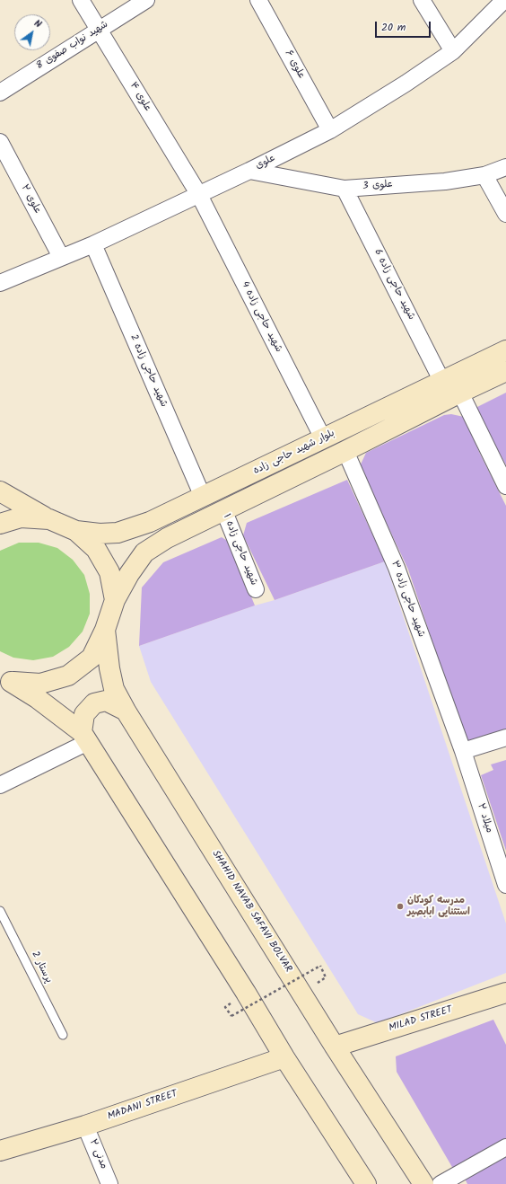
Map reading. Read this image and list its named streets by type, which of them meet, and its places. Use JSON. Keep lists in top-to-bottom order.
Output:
{
  "streets": {
    "main road": [
      "بلوار شهید حاجی زاده",
      "SHAHID NAVAB SAFAVI BOLVAR",
      "MILAD STREET",
      "MADANI STREET"
    ],
    "street": [
      "شهید نواب صفوی 8",
      "علوی ۶",
      "علوی ۴",
      "علوی",
      "علوی 3",
      "علوی ۲",
      "شهید حاجی زاده 6",
      "شهید حاجی زاده 4",
      "شهید حاجی زاده 2",
      "شهید حاجی زاده ۱",
      "شهید حاجی زاده ۳",
      "میلاد ۲",
      "مدنی ۲"
    ],
    "lane": ["پرستار 2"]
  },
  "crossings": [
    ["شهید نواب صفوی 8", "علوی ۴"],
    ["علوی ۶", "علوی"],
    ["علوی ۴", "علوی"],
    ["علوی ۴", "شهید حاجی زاده 4"],
    ["علوی", "علوی 3"],
    ["علوی", "علوی ۲"],
    ["علوی", "شهید حاجی زاده 4"],
    ["علوی", "شهید حاجی زاده 2"],
    ["علوی 3", "شهید حاجی زاده 6"],
    ["شهید حاجی زاده 6", "بلوار شهید حاجی زاده"],
    ["شهید حاجی زاده 4", "بلوار شهید حاجی زاده"],
    ["شهید حاجی زاده 2", "بلوار شهید حاجی زاده"],
    ["بلوار شهید حاجی زاده", "شهید حاجی زاده ۱"],
    ["بلوار شهید حاجی زاده", "شهید حاجی زاده ۳"],
    ["بلوار شهید حاجی زاده", "SHAHID NAVAB SAFAVI BOLVAR"],
    ["شهید حاجی زاده ۳", "میلاد ۲"],
    ["SHAHID NAVAB SAFAVI BOLVAR", "MILAD STREET"],
    ["MADANI STREET", "مدنی ۲"]
  ],
  "places": ["مدرسه کودکان استثنایی ابابصیر"],
  "scale_bar": "20 m",
  "north": "top right"
}
